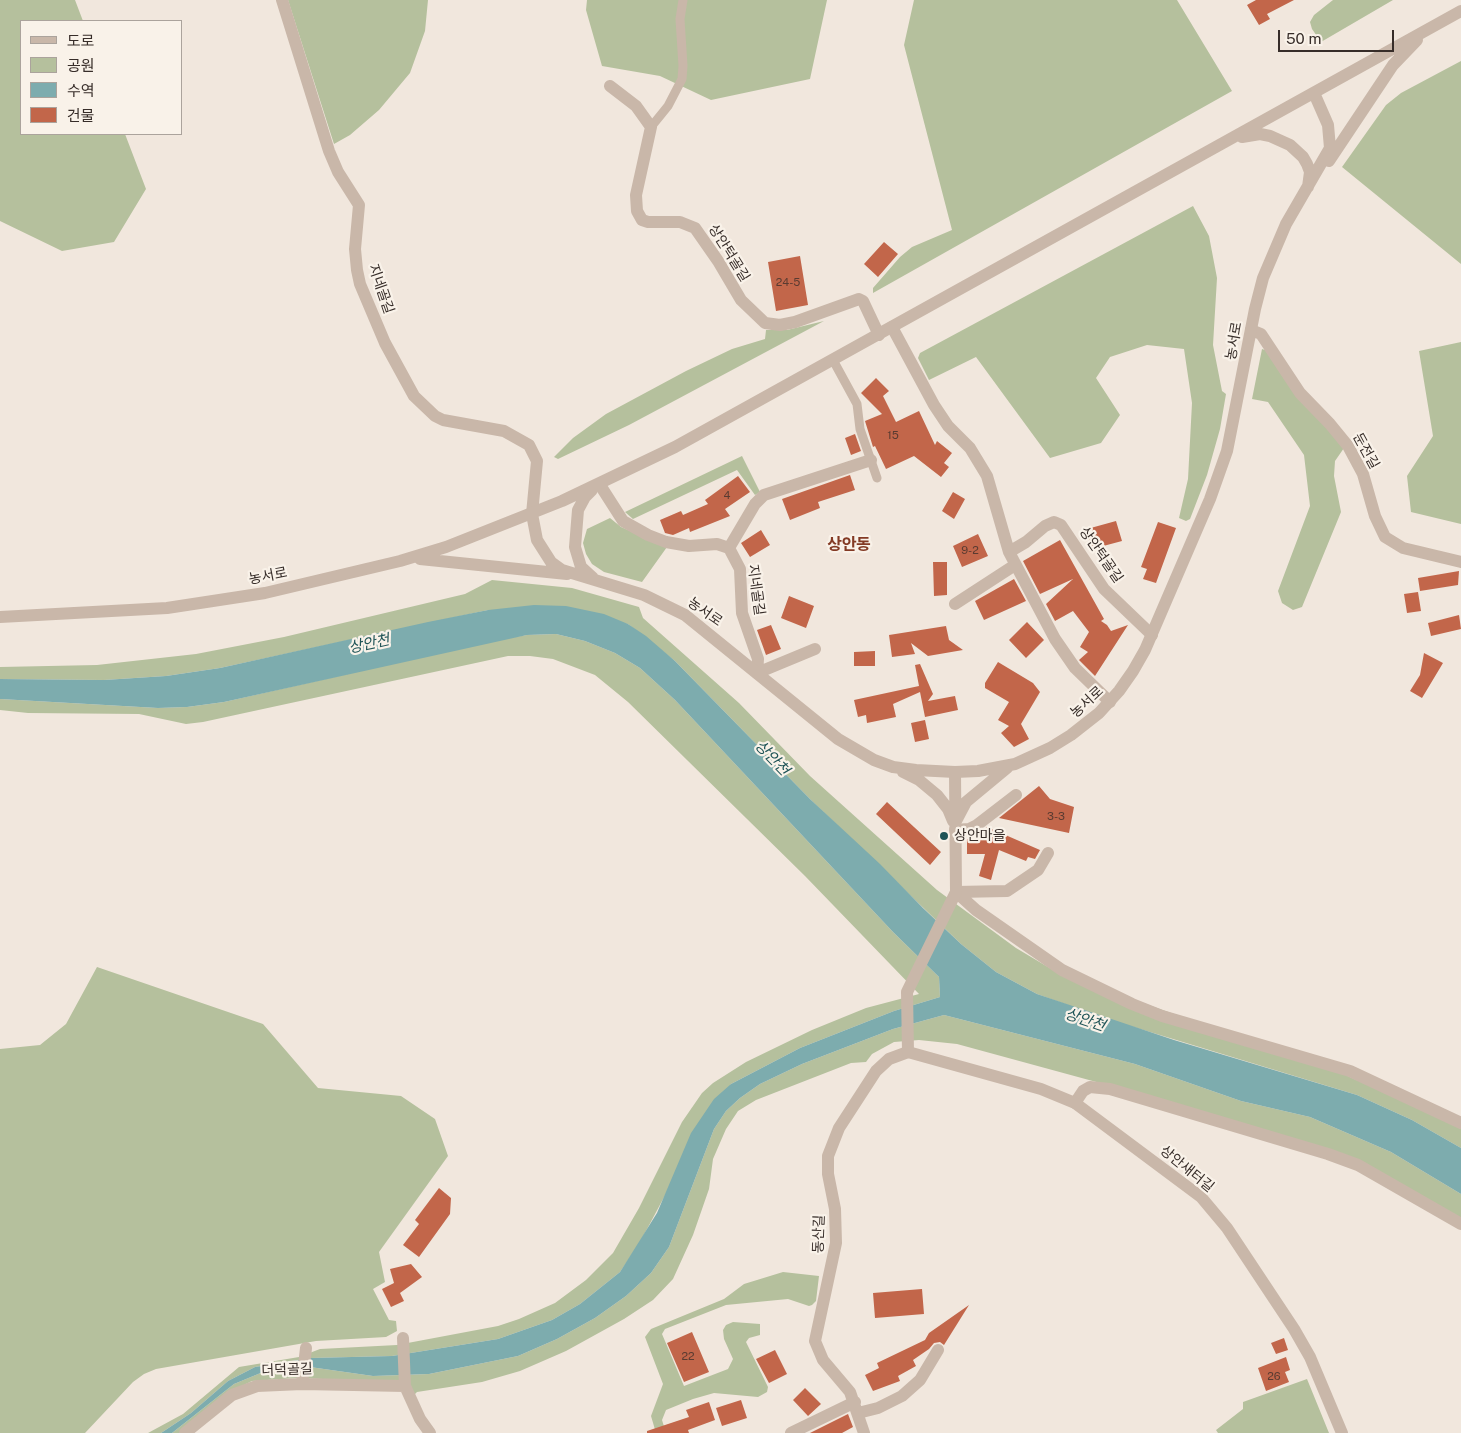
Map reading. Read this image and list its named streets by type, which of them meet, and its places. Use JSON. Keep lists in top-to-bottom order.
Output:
{
  "streets": {
    "street": [
      "상안턱골길",
      "지네골길",
      "농서로",
      "둔전길",
      "상안새터길",
      "동산길",
      "더덕골길"
    ]
  },
  "crossings": [
    ["상안턱골길", "농서로"],
    ["지네골길", "농서로"],
    ["농서로", "둔전길"],
    ["상안새터길", "동산길"]
  ],
  "districts": ["상안동"],
  "water": ["상안천"],
  "places": ["상안마을"],
  "house_numbers": [
    "24-5",
    "15",
    "4",
    "9-2",
    "3-3",
    "22",
    "26"
  ],
  "legend": [
    "도로",
    "공원",
    "수역",
    "건물"
  ],
  "scale_bar": "50 m"
}
